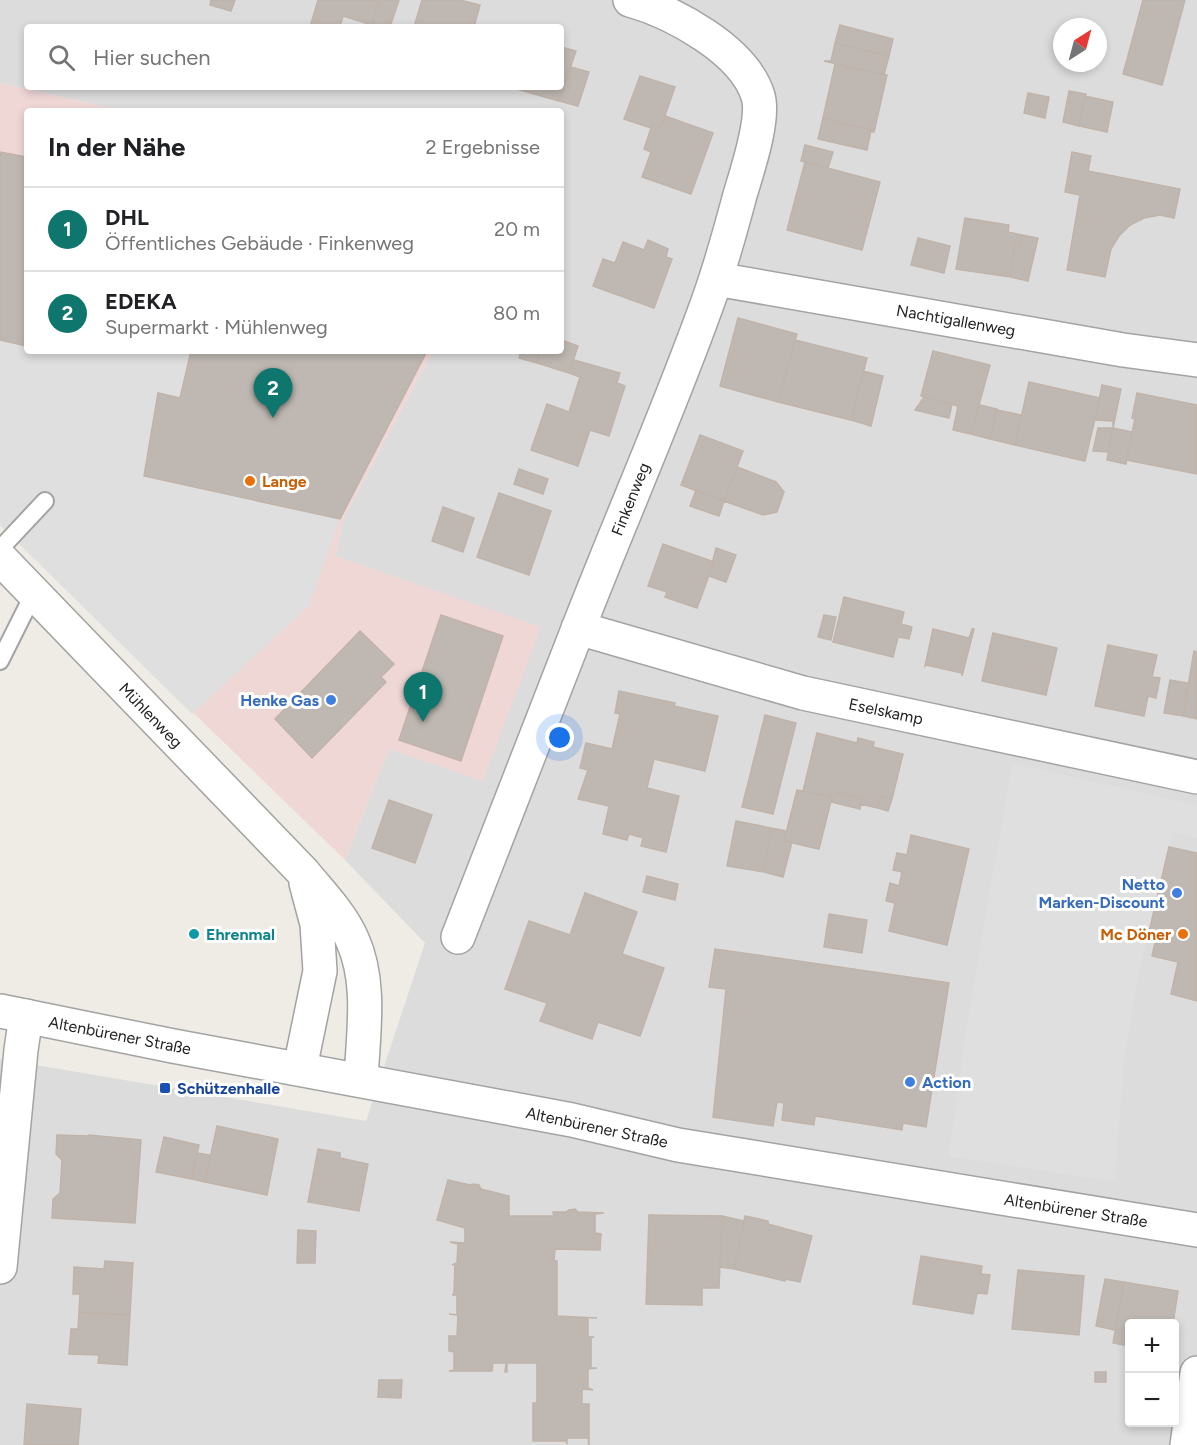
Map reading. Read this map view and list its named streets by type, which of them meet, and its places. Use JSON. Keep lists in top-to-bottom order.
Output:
{
  "streets": {
    "street": [
      "Nachtigallenweg",
      "Finkenweg",
      "Eselskamp",
      "Mühlenweg",
      "Altenbürener Straße"
    ]
  },
  "crossings": [
    ["Nachtigallenweg", "Finkenweg"],
    ["Finkenweg", "Eselskamp"],
    ["Mühlenweg", "Altenbürener Straße"]
  ],
  "places": {
    "other": [
      "Lange",
      "Henke Gas",
      "Netto Marken-Discount",
      "Ehrenmal",
      "Mc Döner",
      "Action"
    ],
    "transit": ["Schützenhalle"]
  },
  "north": "top right",
  "page": {
    "search": "Hier suchen",
    "heading": ["In der Nähe", "2 Ergebnisse"],
    "list": [
      {
        "mark": "1",
        "name": "DHL",
        "note": "Öffentliches Gebäude · Finkenweg",
        "value": "20 m"
      },
      {
        "mark": "2",
        "name": "EDEKA",
        "note": "Supermarkt · Mühlenweg",
        "value": "80 m"
      }
    ],
    "pins": ["2", "1"],
    "map_buttons": ["+", "−"]
  }
}
